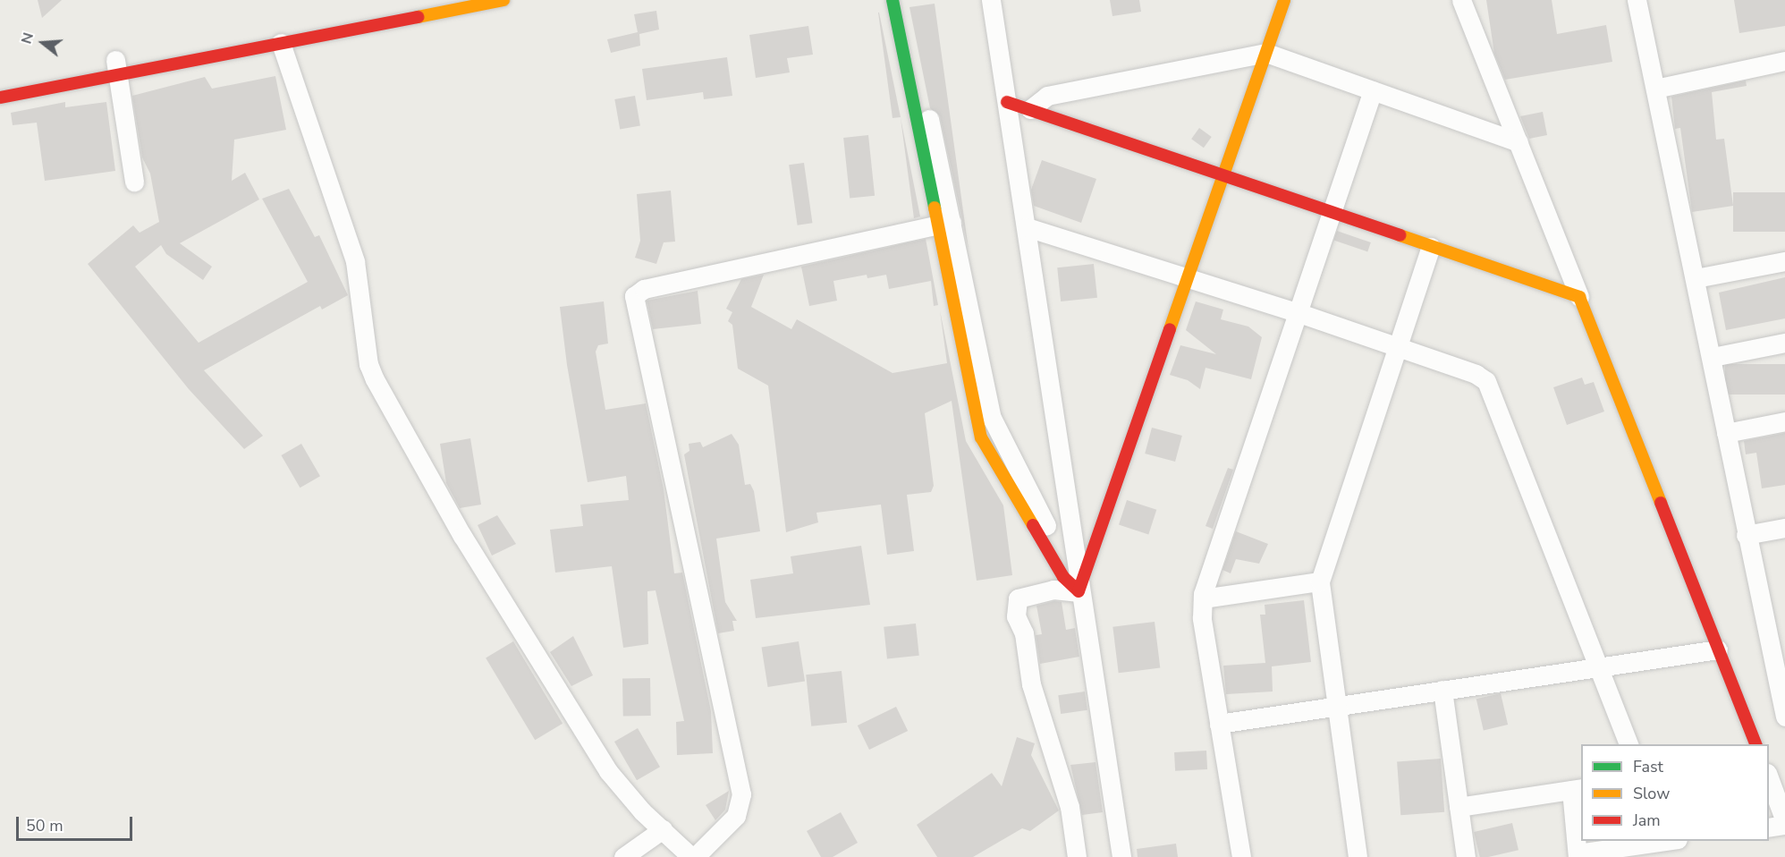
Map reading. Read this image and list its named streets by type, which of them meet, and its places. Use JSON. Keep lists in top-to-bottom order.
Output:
{
  "legend": ["Fast", "Slow", "Jam"],
  "scale_bar": "50 m",
  "north": "left"
}
